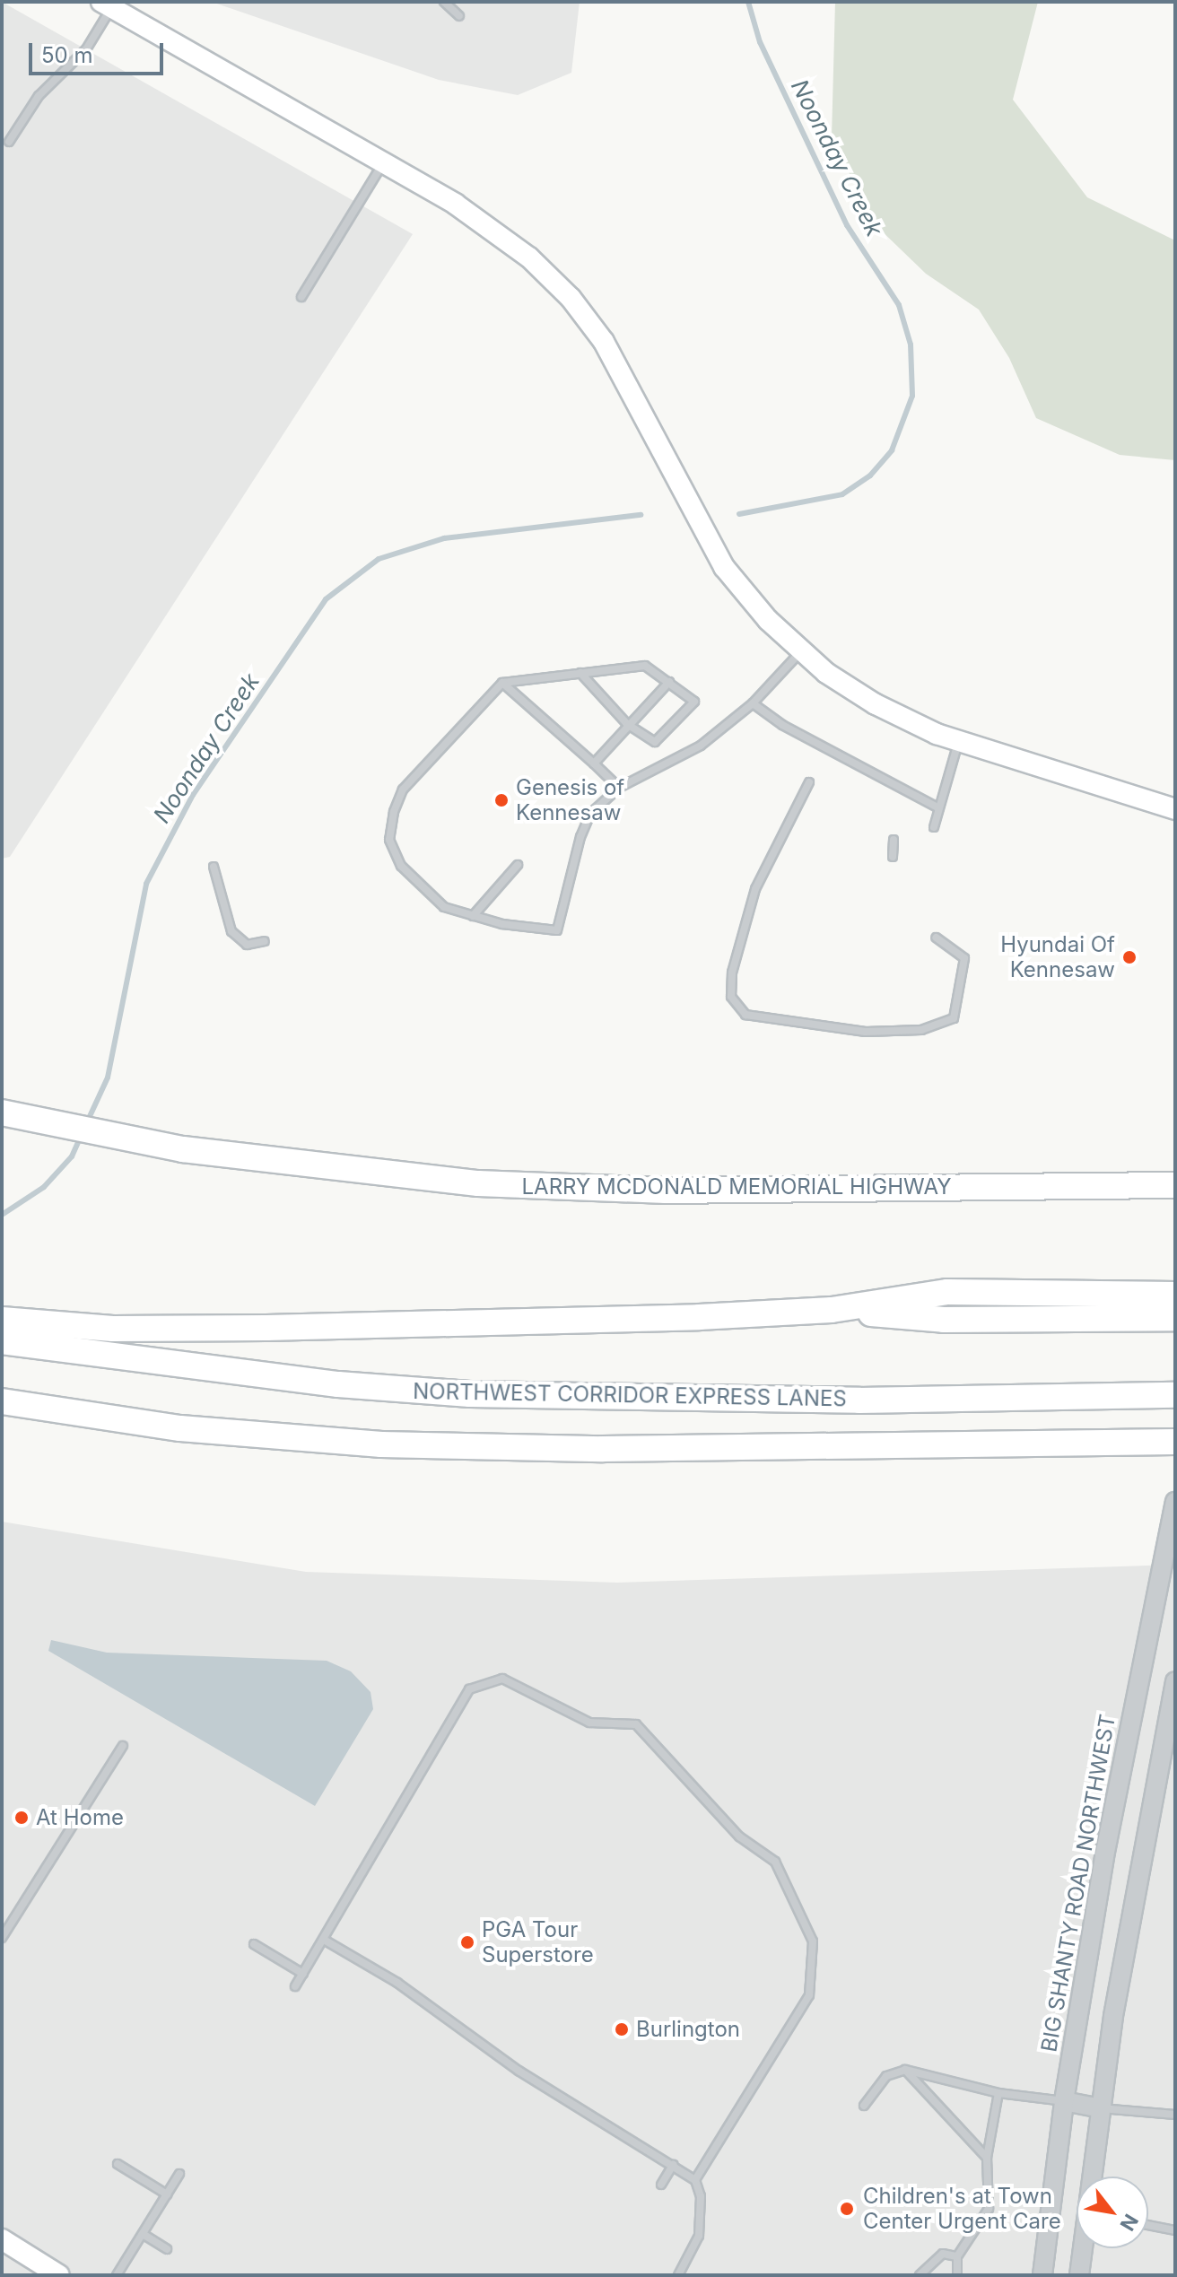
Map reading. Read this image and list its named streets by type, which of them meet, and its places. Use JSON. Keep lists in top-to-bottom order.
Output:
{
  "streets": {
    "highway": ["LARRY MCDONALD MEMORIAL HIGHWAY", "NORTHWEST CORRIDOR EXPRESS LANES"],
    "street": ["BIG SHANTY ROAD NORTHWEST"]
  },
  "water": ["Noonday Creek"],
  "places": [
    "Genesis of Kennesaw",
    "Hyundai Of Kennesaw",
    "At Home",
    "PGA Tour Superstore",
    "Burlington",
    "Children's at Town Center Urgent Care"
  ],
  "scale_bar": "50 m",
  "north": "bottom right"
}
